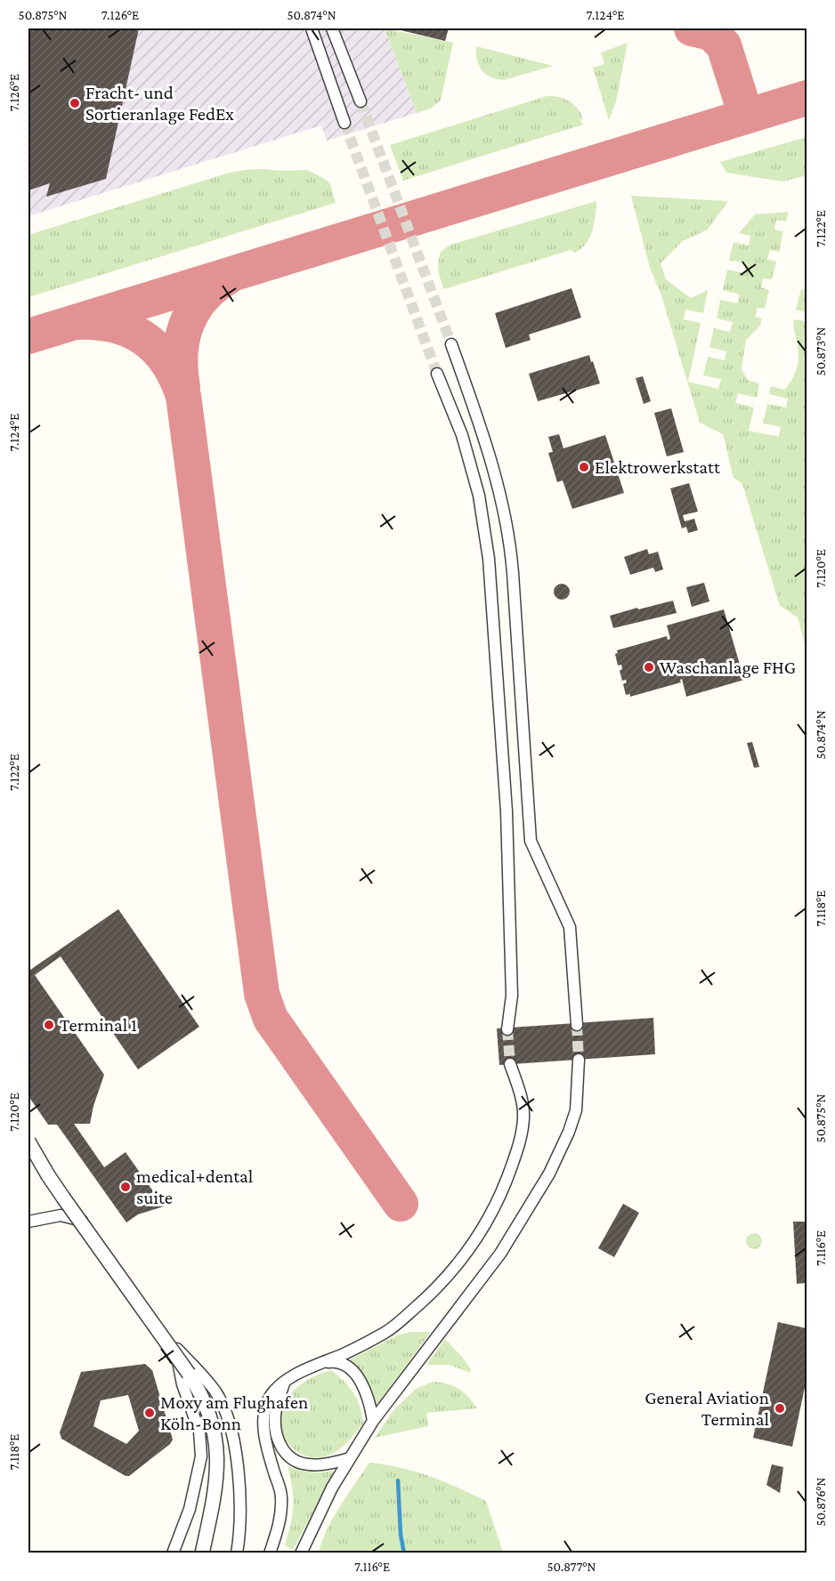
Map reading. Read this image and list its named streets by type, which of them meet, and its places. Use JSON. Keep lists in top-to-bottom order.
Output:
{
  "places": [
    "Fracht- und Sortieranlage FedEx",
    "Elektrowerkstatt",
    "Waschanlage FHG",
    "Terminal 1",
    "medical+dental suite",
    "General Aviation Terminal",
    "Moxy am Flughafen Köln-Bonn"
  ],
  "coordinates": [
    "50.875°N",
    "7.126°E",
    "50.874°N",
    "7.124°E",
    "7.122°E",
    "50.873°N",
    "7.120°E",
    "7.118°E",
    "7.116°E",
    "50.876°N",
    "50.877°N"
  ]
}
